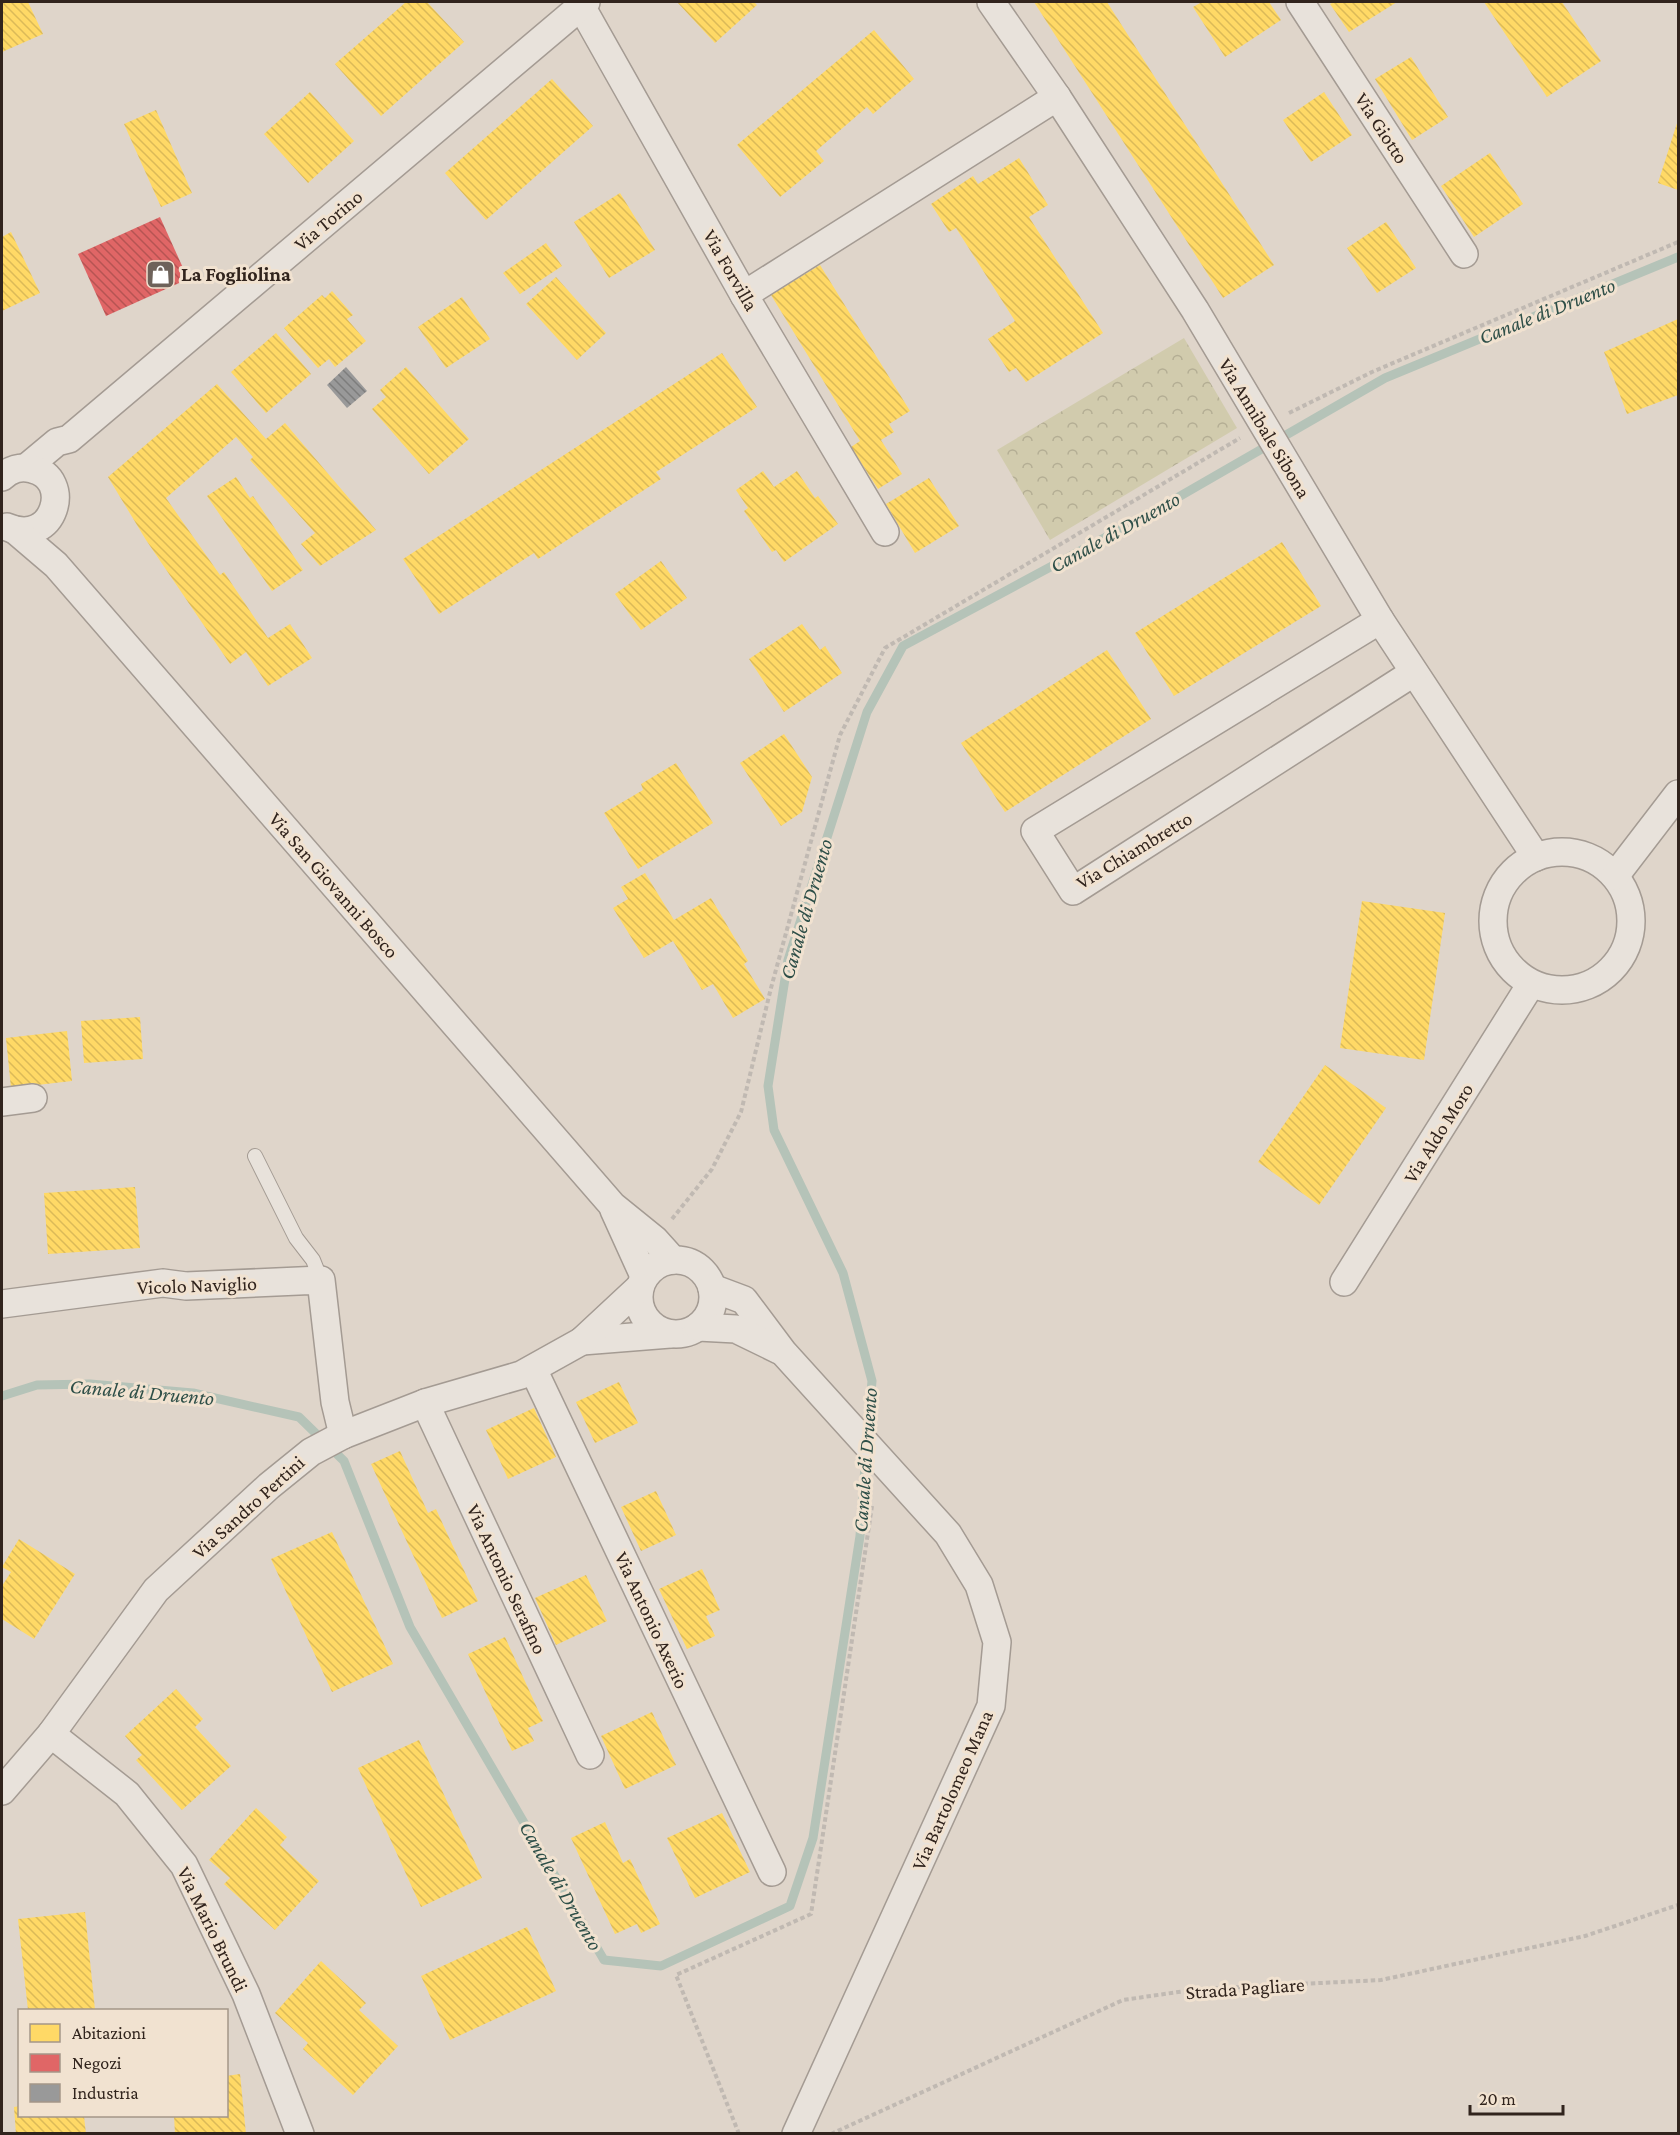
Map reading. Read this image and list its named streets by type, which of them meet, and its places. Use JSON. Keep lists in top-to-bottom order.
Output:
{
  "streets": {
    "street": [
      "Via Giotto",
      "Via Torino",
      "Via Forvilla",
      "Via Annibale Sibona",
      "Via Chiambretto",
      "Via San Giovanni Bosco",
      "Via Aldo Moro",
      "Vicolo Naviglio",
      "Via Sandro Pertini",
      "Via Antonio Serafino",
      "Via Antonio Axerio",
      "Via Bartolomeo Mana",
      "Via Mario Brundi"
    ],
    "path": ["Strada Pagliare"]
  },
  "crossings": [
    ["Via Torino", "Via Forvilla"],
    ["Via Annibale Sibona", "Via Chiambretto"],
    ["Via Annibale Sibona", "Via Aldo Moro"],
    ["Via San Giovanni Bosco", "Via Sandro Pertini"],
    ["Via San Giovanni Bosco", "Via Bartolomeo Mana"],
    ["Via Sandro Pertini", "Via Antonio Serafino"],
    ["Via Sandro Pertini", "Via Antonio Axerio"],
    ["Via Sandro Pertini", "Via Bartolomeo Mana"],
    ["Via Sandro Pertini", "Via Mario Brundi"]
  ],
  "water": ["Canale di Druento"],
  "places": {
    "shop": ["La Fogliolina"]
  },
  "legend": ["Abitazioni", "Negozi", "Industria"],
  "scale_bar": "20 m"
}
